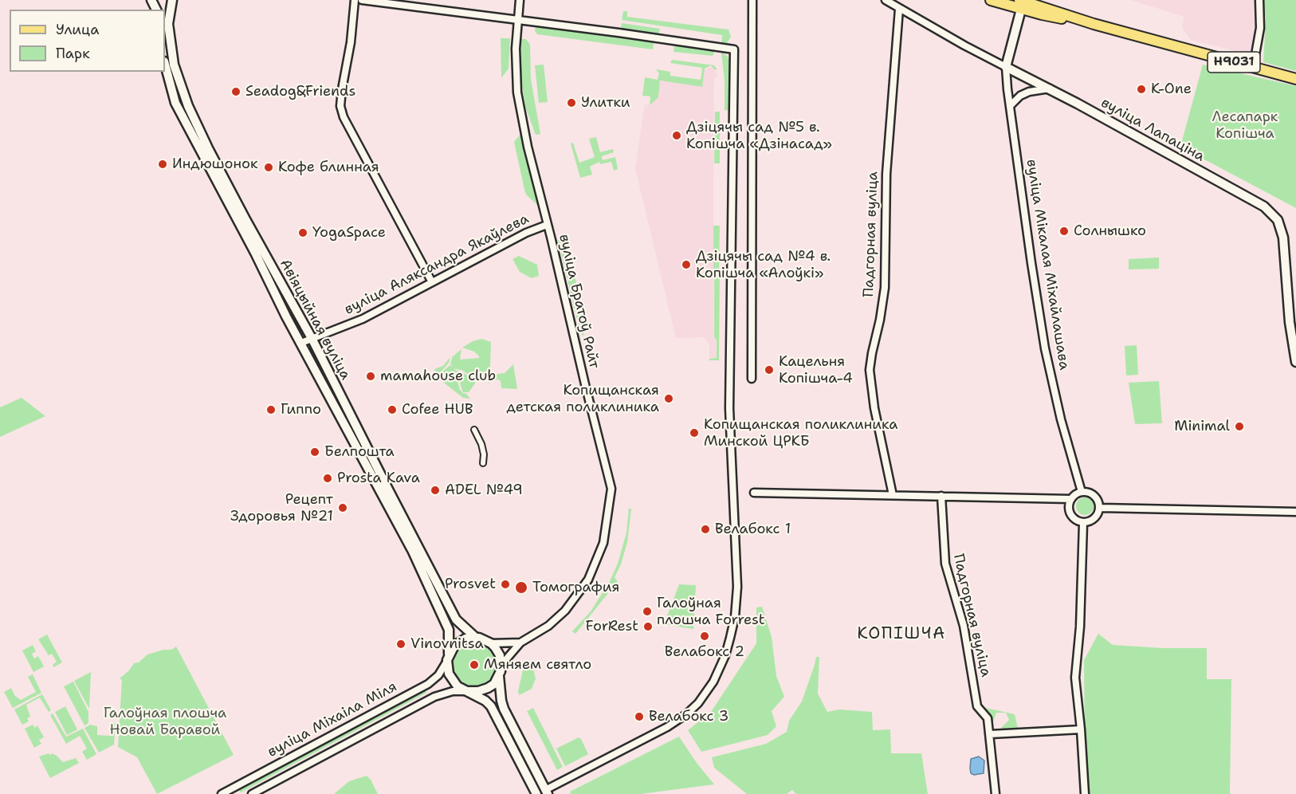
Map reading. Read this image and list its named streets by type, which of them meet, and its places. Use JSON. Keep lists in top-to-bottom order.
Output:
{
  "streets": {
    "main road": ["Н9031", "вуліца Лапаціна", "Авіяцыйная вуліца"],
    "street": [
      "Падгорная вуліца",
      "вуліца Аляксандра Якаўлева",
      "вуліца Мікалая Міхайлашава",
      "вуліца Братоў Райт",
      "вуліца Міхаіла Міля"
    ]
  },
  "crossings": [
    ["вуліца Лапаціна", "Падгорная вуліца"],
    ["вуліца Лапаціна", "вуліца Мікалая Міхайлашава"],
    ["вуліца Аляксандра Якаўлева", "вуліца Братоў Райт"],
    ["вуліца Аляксандра Якаўлева", "Авіяцыйная вуліца"],
    ["Авіяцыйная вуліца", "вуліца Міхаіла Міля"]
  ],
  "districts": ["КОПІШЧА"],
  "parks": ["Лесапарк Копішча", "Галоўная плошча Новай Баравой"],
  "places": [
    "K-One",
    "Seadog&Friends",
    "Улитки",
    "Дзіцячы сад №5 в. Копішча «Дзінасад»",
    "Индюшонок",
    "Кофе блинная",
    "Солнышко",
    "YogaSpace",
    "Дзіцячы сад №4 в. Копішча «Алоўкі»",
    "Кацельня Копішча-4",
    "mamahouse club",
    "Копищанская детская поликлиника",
    "Гиппо",
    "Cofee HUB",
    "Minimal",
    "Копищанская поликлиника Минской ЦРКБ",
    "Белпошта",
    "Prosta Kava",
    "ADEL №49",
    "Рецепт Здоровья №21",
    "Велабокс 1",
    "Prosvet",
    "Томография",
    "Галоўная плошча Forrest",
    "ForRest",
    "Велабокс 2",
    "Vinovnitsa",
    "Мяняем святло",
    "Велабокс 3"
  ],
  "legend": ["Улица", "Парк"]
}
